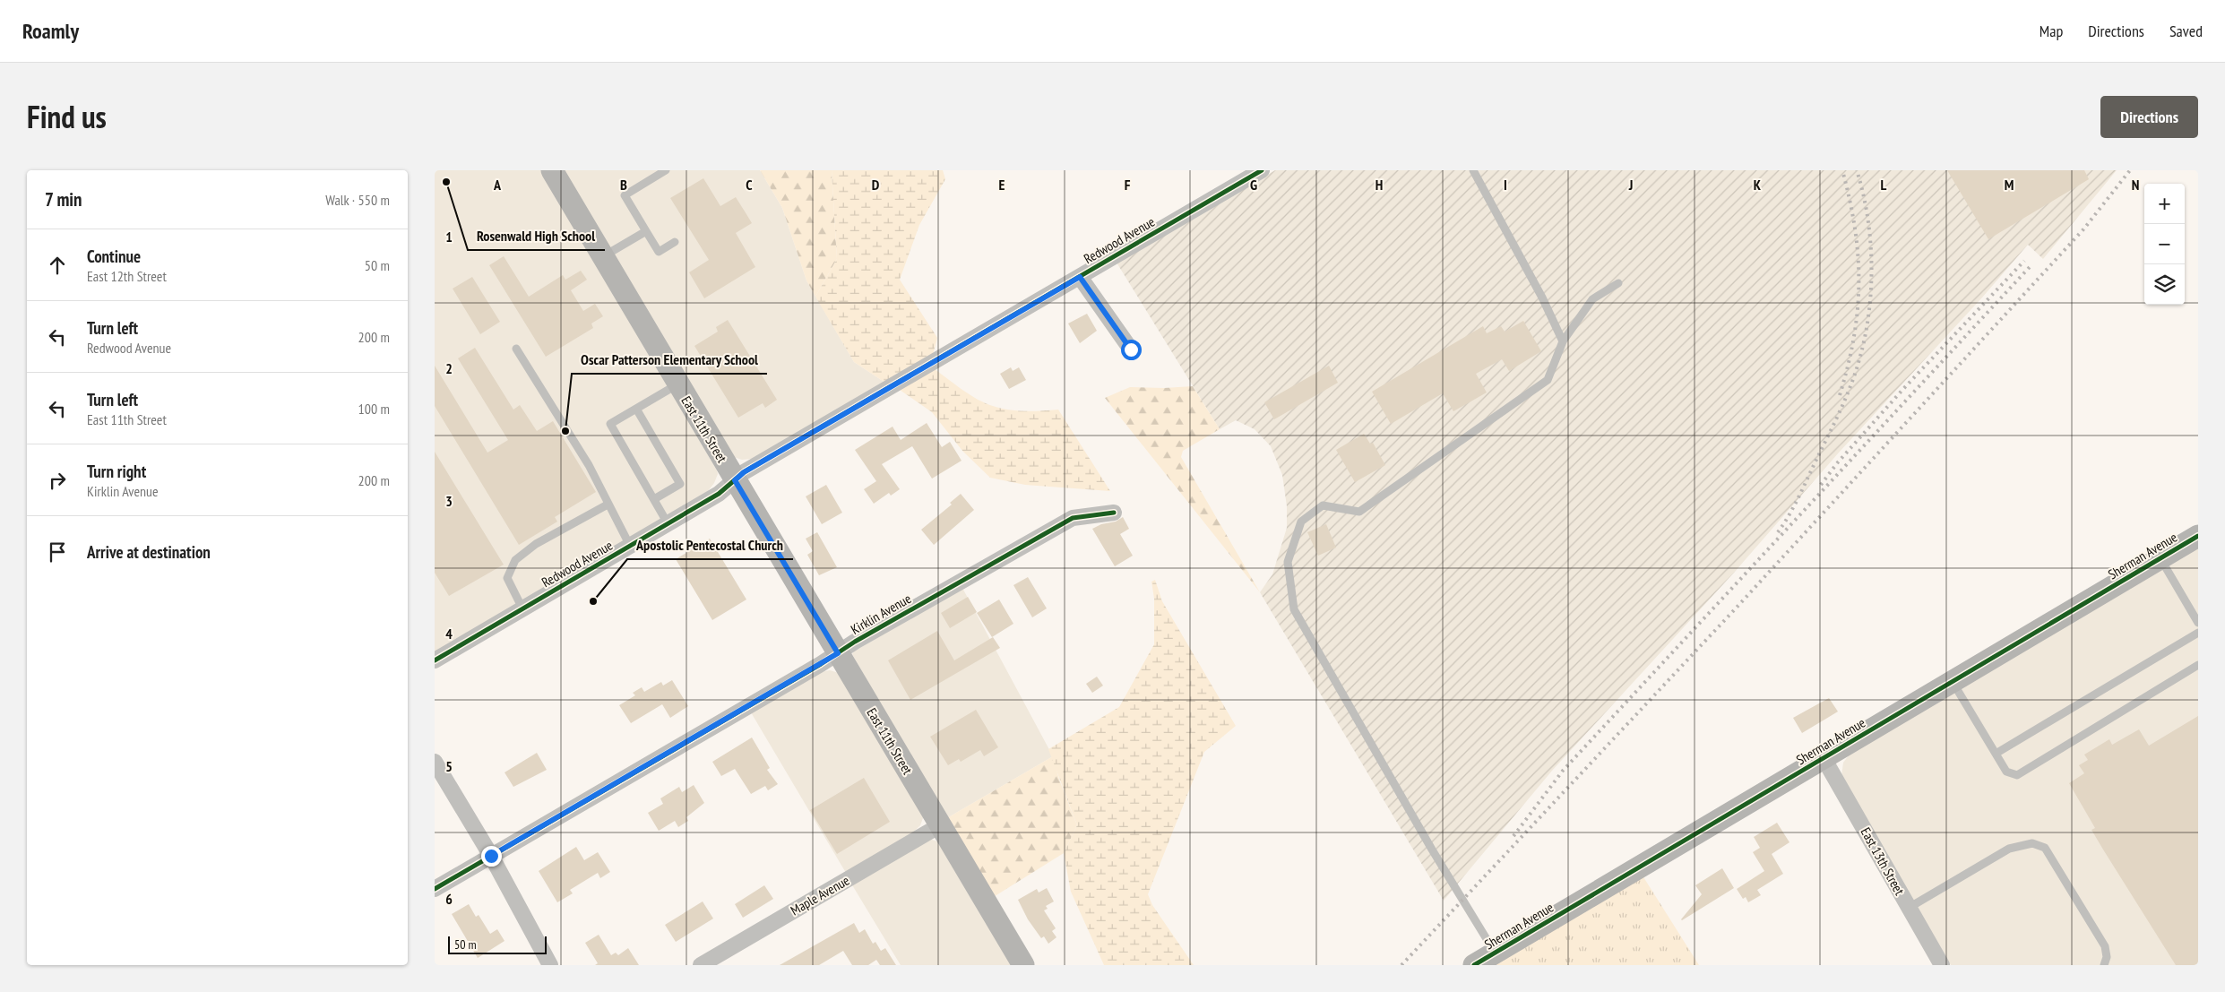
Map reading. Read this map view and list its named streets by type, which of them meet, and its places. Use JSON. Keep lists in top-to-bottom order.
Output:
{
  "streets": {
    "main road": ["East 11th Street", "Sherman Avenue"],
    "street": [
      "Redwood Avenue",
      "Kirklin Avenue",
      "East 13th Street",
      "Maple Avenue"
    ]
  },
  "crossings": [
    ["Redwood Avenue", "East 11th Street"],
    ["East 11th Street", "Kirklin Avenue"],
    ["East 11th Street", "Maple Avenue"],
    ["Sherman Avenue", "East 13th Street"]
  ],
  "places": ["Rosenwald High School", "Oscar Patterson Elementary School", "Apostolic Pentecostal Church"],
  "scale_bar": "50 m",
  "page": {
    "header": "Roamly",
    "nav": ["Map", "Directions", "Saved"],
    "title": "Find us",
    "buttons": "Directions",
    "heading": ["7 min", "Walk · 550 m"],
    "map_buttons": ["+", "−"],
    "list": [
      ["Continue", "East 12th Street", "50 m"],
      ["Turn left", "Redwood Avenue", "200 m"],
      ["Turn left", "East 11th Street", "100 m"],
      ["Turn right", "Kirklin Avenue", "200 m"],
      "Arrive at destination"
    ],
    "scale": "50 m"
  },
  "grid": {
    "columns": [
      "A",
      "B",
      "C",
      "D",
      "E",
      "F",
      "G",
      "H",
      "I",
      "J",
      "K",
      "L",
      "M",
      "N"
    ],
    "rows": [
      "1",
      "2",
      "3",
      "4",
      "5",
      "6"
    ]
  }
}
